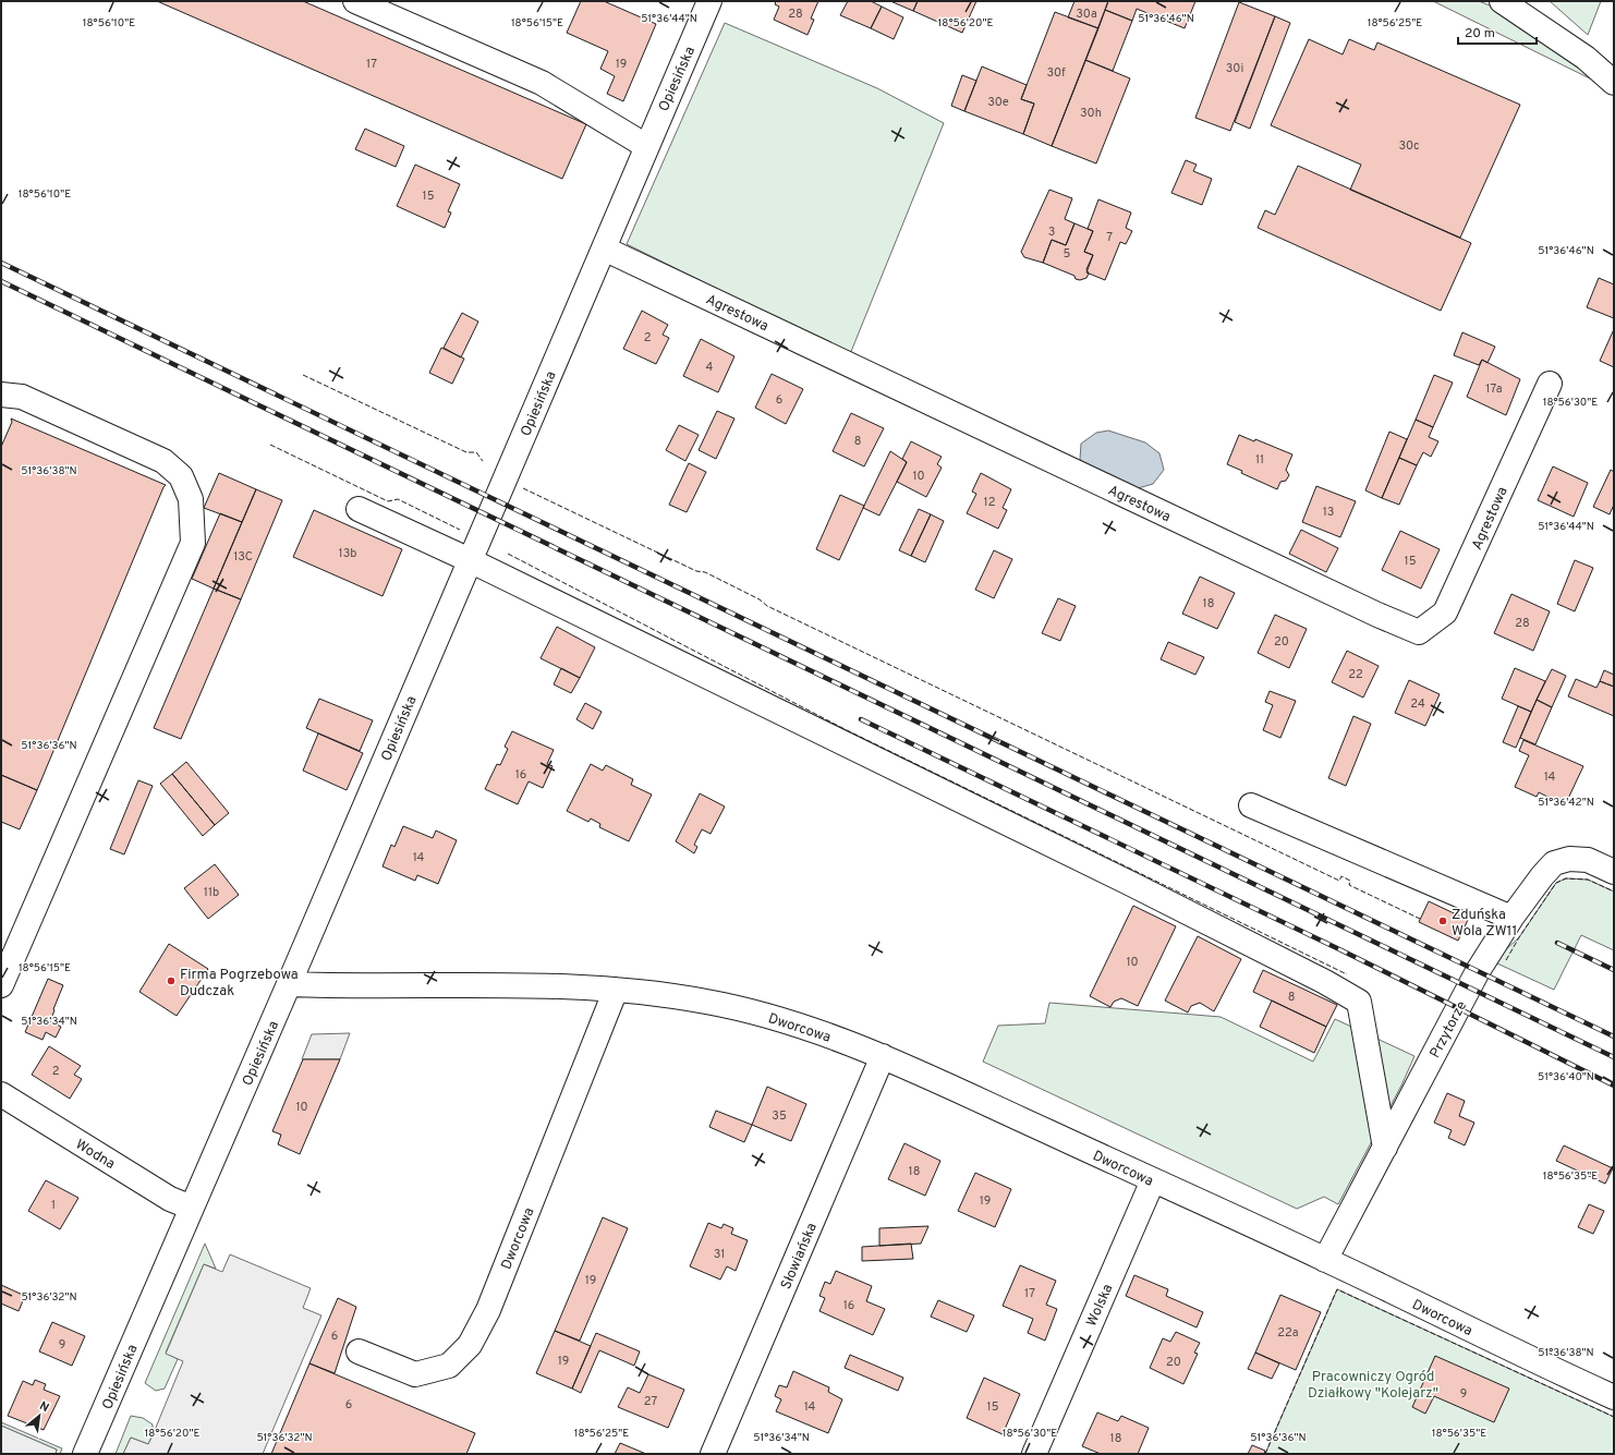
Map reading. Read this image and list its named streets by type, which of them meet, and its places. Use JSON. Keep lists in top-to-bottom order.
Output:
{
  "streets": {
    "street": [
      "Opiesińska",
      "Agrestowa",
      "Dworcowa",
      "Przytorze",
      "Wodna",
      "Słowiańska",
      "Wolska"
    ]
  },
  "crossings": [
    ["Opiesińska", "Agrestowa"],
    ["Opiesińska", "Dworcowa"],
    ["Opiesińska", "Wodna"],
    ["Dworcowa", "Przytorze"],
    ["Dworcowa", "Słowiańska"],
    ["Dworcowa", "Wolska"]
  ],
  "parks": ["Pracowniczy Ogród Działkowy \"Kolejarz\""],
  "places": ["Zduńska Wola ZW11", "Firma Pogrzebowa Dudczak"],
  "house_numbers": [
    "28",
    "30a",
    "17",
    "19",
    "30i",
    "30f",
    "30e",
    "30h",
    "30c",
    "15",
    "3",
    "7",
    "5",
    "2",
    "4",
    "17a",
    "6",
    "8",
    "11",
    "10",
    "12",
    "13",
    "13b",
    "13C",
    "15",
    "18",
    "28",
    "20",
    "22",
    "24",
    "16",
    "14",
    "14",
    "11b",
    "10",
    "8",
    "2",
    "10",
    "35",
    "18",
    "19",
    "1",
    "31",
    "19",
    "17",
    "16",
    "22a",
    "6",
    "9",
    "19",
    "20",
    "9",
    "27",
    "6",
    "14",
    "15",
    "18"
  ],
  "scale_bar": "20 m",
  "north": "top right",
  "coordinates": [
    "51°36'44\"N",
    "51°36'46\"N",
    "18°56'10\"E",
    "18°56'15\"E",
    "18°56'20\"E",
    "18°56'25\"E",
    "18°56'30\"E",
    "51°36'38\"N",
    "51°36'36\"N",
    "51°36'42\"N",
    "51°36'34\"N",
    "51°36'40\"N",
    "18°56'35\"E",
    "51°36'32\"N"
  ]
}
